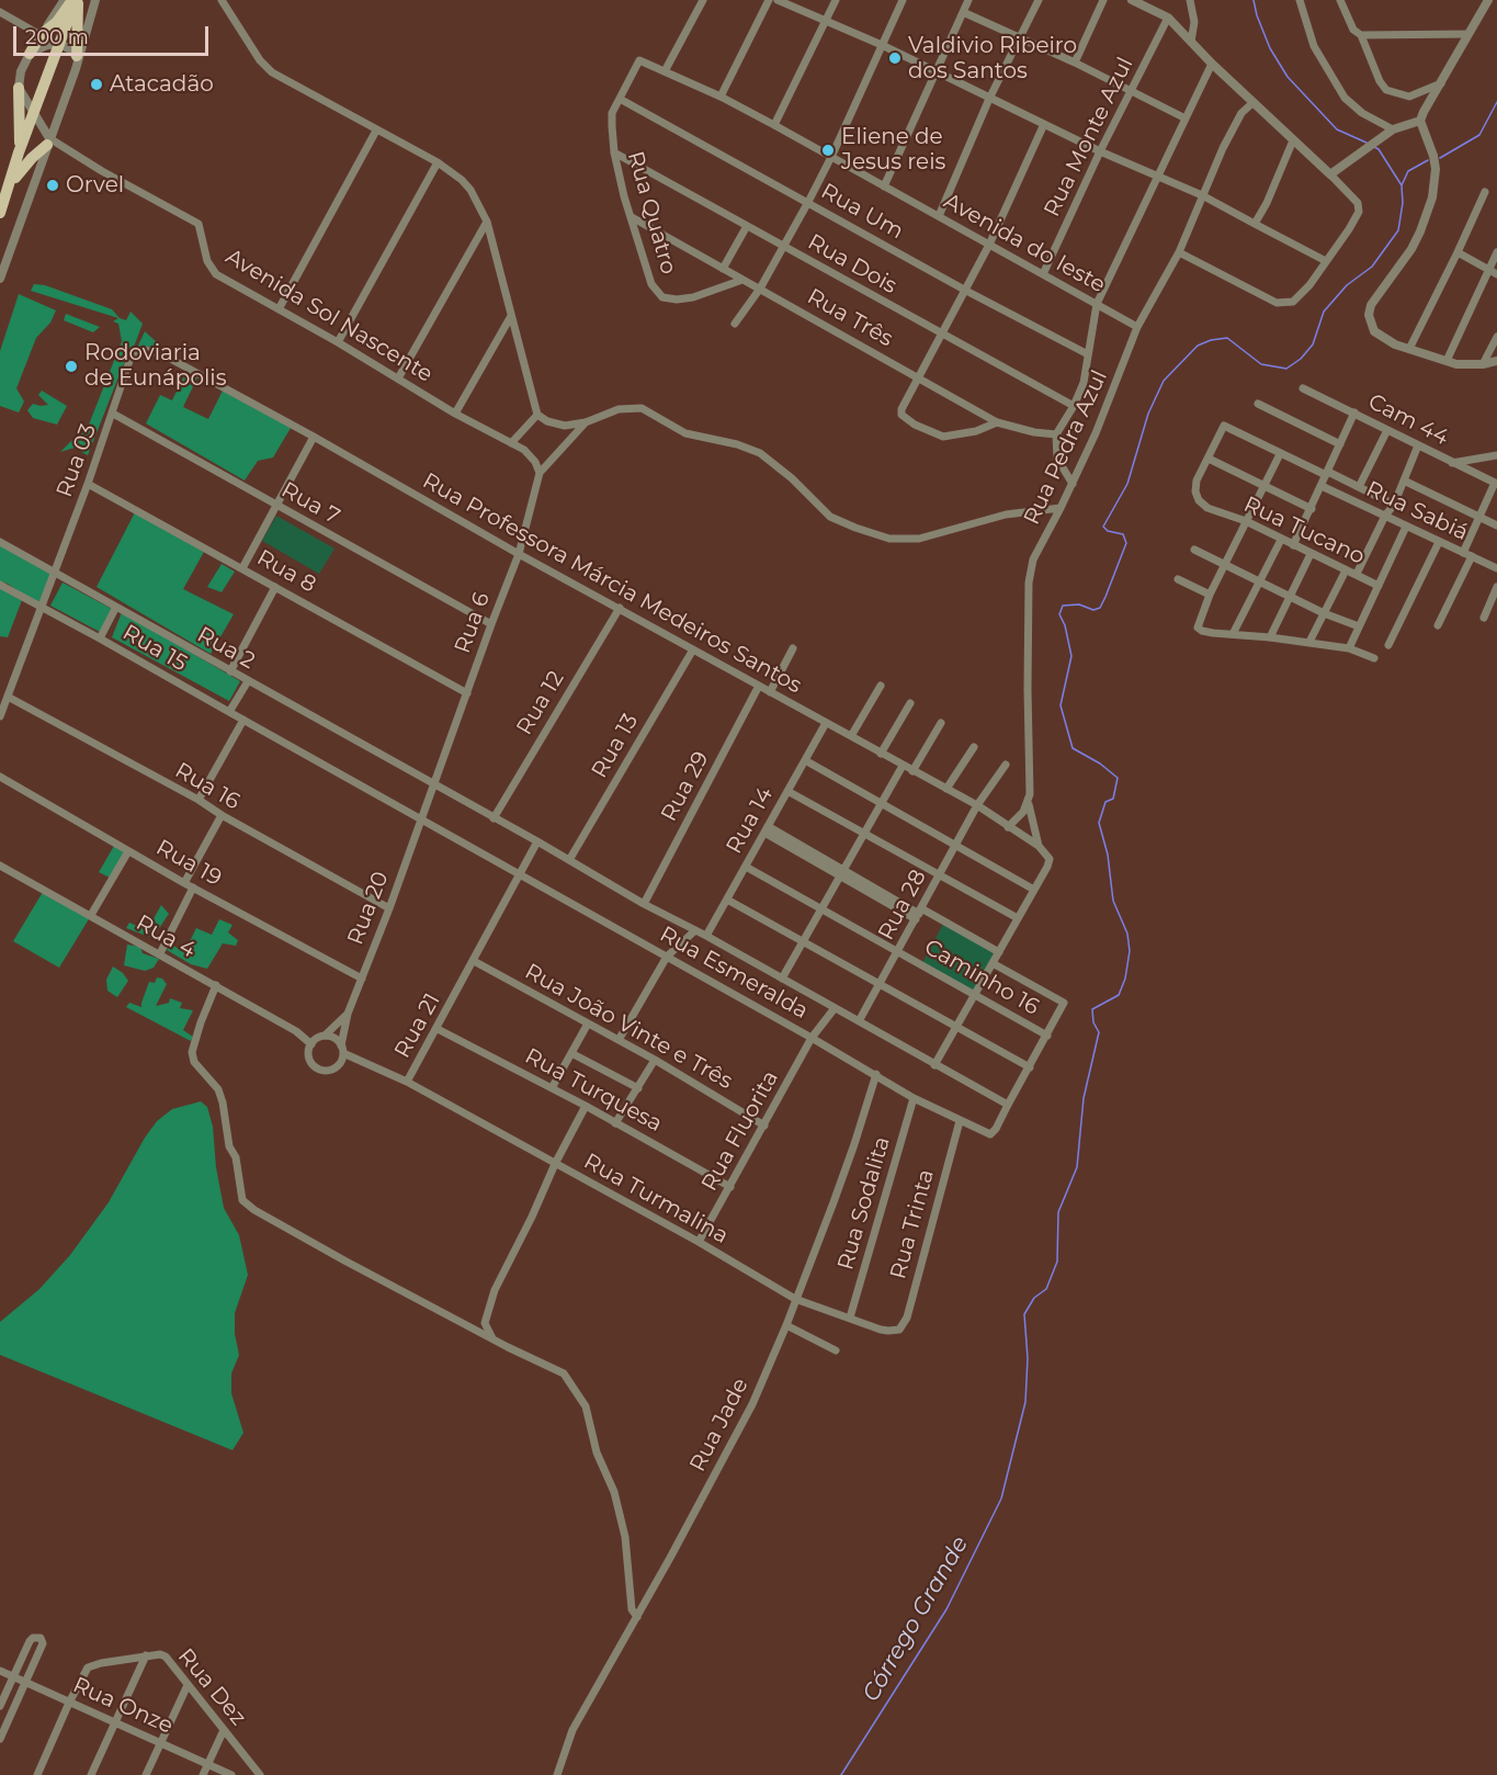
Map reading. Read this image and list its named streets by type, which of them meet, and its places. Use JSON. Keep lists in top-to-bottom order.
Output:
{
  "streets": {
    "street": [
      "Rua Monte Azul",
      "Rua Um",
      "Rua Quatro",
      "Avenida do leste",
      "Rua Dois",
      "Avenida Sol Nascente",
      "Rua Três",
      "Cam 44",
      "Rua Pedra Azul",
      "Rua 03",
      "Rua 7",
      "Rua Sabiá",
      "Rua Tucano",
      "Rua 8",
      "Rua Professora Márcia Medeiros Santos",
      "Rua 6",
      "Rua 15",
      "Rua 2",
      "Rua 12",
      "Rua 13",
      "Rua 16",
      "Rua 29",
      "Rua 14",
      "Rua 19",
      "Rua 28",
      "Rua 20",
      "Rua 4",
      "Rua Esmeralda",
      "Caminho 16",
      "Rua 21",
      "Rua João Vinte e Três",
      "Rua Turquesa",
      "Rua Fluorita",
      "Rua Turmalina",
      "Rua Sodalita",
      "Rua Trinta",
      "Rua Jade",
      "Rua Dez",
      "Rua Onze"
    ]
  },
  "crossings": [
    ["Rua Monte Azul", "Avenida do leste"],
    ["Rua Um", "Rua Quatro"],
    ["Rua Quatro", "Avenida do leste"],
    ["Rua Quatro", "Rua Dois"],
    ["Rua Quatro", "Rua Três"],
    ["Avenida do leste", "Rua Pedra Azul"],
    ["Avenida Sol Nascente", "Rua 6"],
    ["Rua Pedra Azul", "Rua Professora Márcia Medeiros Santos"],
    ["Rua 03", "Rua 7"],
    ["Rua 03", "Rua 8"],
    ["Rua 03", "Rua Professora Márcia Medeiros Santos"],
    ["Rua 03", "Rua 2"],
    ["Rua 7", "Rua 6"],
    ["Rua 8", "Rua 6"],
    ["Rua Professora Márcia Medeiros Santos", "Rua 6"],
    ["Rua Professora Márcia Medeiros Santos", "Rua 12"],
    ["Rua Professora Márcia Medeiros Santos", "Rua 13"],
    ["Rua Professora Márcia Medeiros Santos", "Rua 29"],
    ["Rua Professora Márcia Medeiros Santos", "Rua 14"],
    ["Rua Professora Márcia Medeiros Santos", "Rua 28"],
    ["Rua 6", "Rua 2"],
    ["Rua 6", "Rua 20"],
    ["Rua 15", "Rua 20"],
    ["Rua 15", "Rua Esmeralda"],
    ["Rua 2", "Rua 12"],
    ["Rua 2", "Rua 13"],
    ["Rua 2", "Rua 29"],
    ["Rua 2", "Rua 14"],
    ["Rua 2", "Rua 28"],
    ["Rua 2", "Rua 20"],
    ["Rua 2", "Rua Esmeralda"],
    ["Rua 2", "Rua 21"],
    ["Rua 2", "Rua Fluorita"],
    ["Rua 16", "Rua 20"],
    ["Rua 14", "Caminho 16"],
    ["Rua 19", "Rua 20"],
    ["Rua 28", "Caminho 16"],
    ["Rua 20", "Rua 4"],
    ["Rua 20", "Rua Esmeralda"],
    ["Rua 20", "Rua 21"],
    ["Rua 4", "Rua 21"],
    ["Rua Esmeralda", "Rua 21"],
    ["Rua Esmeralda", "Rua Fluorita"],
    ["Rua Esmeralda", "Rua Sodalita"],
    ["Rua Esmeralda", "Rua Trinta"],
    ["Rua Esmeralda", "Rua Jade"],
    ["Rua 21", "Rua João Vinte e Três"],
    ["Rua 21", "Rua Turquesa"],
    ["Rua 21", "Rua Turmalina"],
    ["Rua João Vinte e Três", "Rua Fluorita"],
    ["Rua Turquesa", "Rua Fluorita"],
    ["Rua Fluorita", "Rua Turmalina"],
    ["Rua Turmalina", "Rua Sodalita"],
    ["Rua Turmalina", "Rua Trinta"],
    ["Rua Turmalina", "Rua Jade"],
    ["Rua Dez", "Rua Onze"]
  ],
  "water": ["Córrego Grande"],
  "places": [
    "Valdivio Ribeiro dos Santos",
    "Atacadão",
    "Eliene de Jesus reis",
    "Orvel",
    "Rodoviaria de Eunápolis"
  ],
  "scale_bar": "200 m"
}
